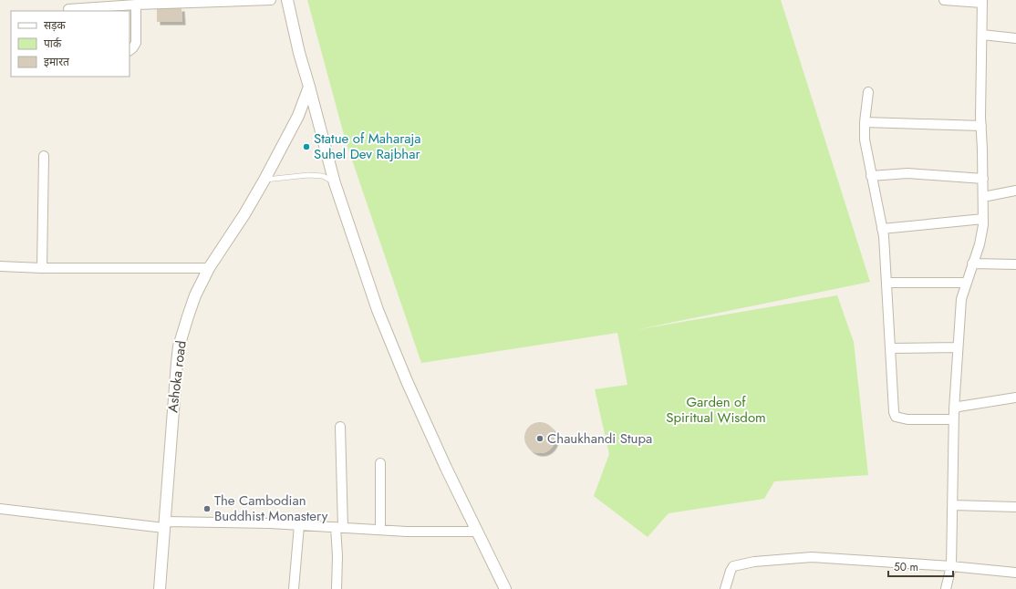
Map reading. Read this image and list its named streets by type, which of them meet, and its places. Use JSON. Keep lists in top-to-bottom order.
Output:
{
  "streets": {
    "street": ["Ashoka road"]
  },
  "parks": ["Garden of Spiritual Wisdom"],
  "places": ["Statue of Maharaja Suhel Dev Rajbhar", "Chaukhandi Stupa", "The Cambodian Buddhist Monastery"],
  "legend": ["सड़क", "पार्क", "इमारत"],
  "scale_bar": "50 m"
}
